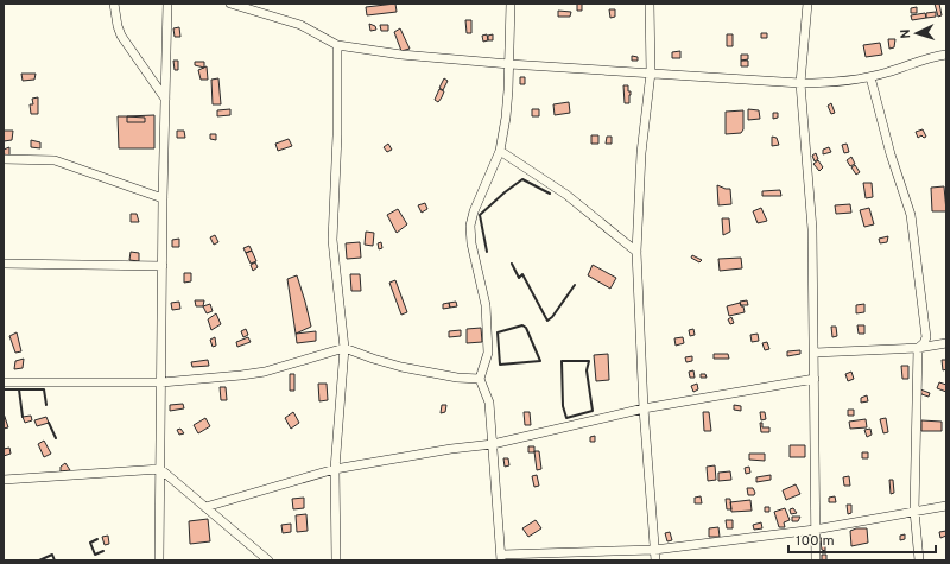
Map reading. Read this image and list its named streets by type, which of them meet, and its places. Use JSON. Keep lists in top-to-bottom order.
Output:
{
  "scale_bar": "100 m",
  "north": "left"
}
